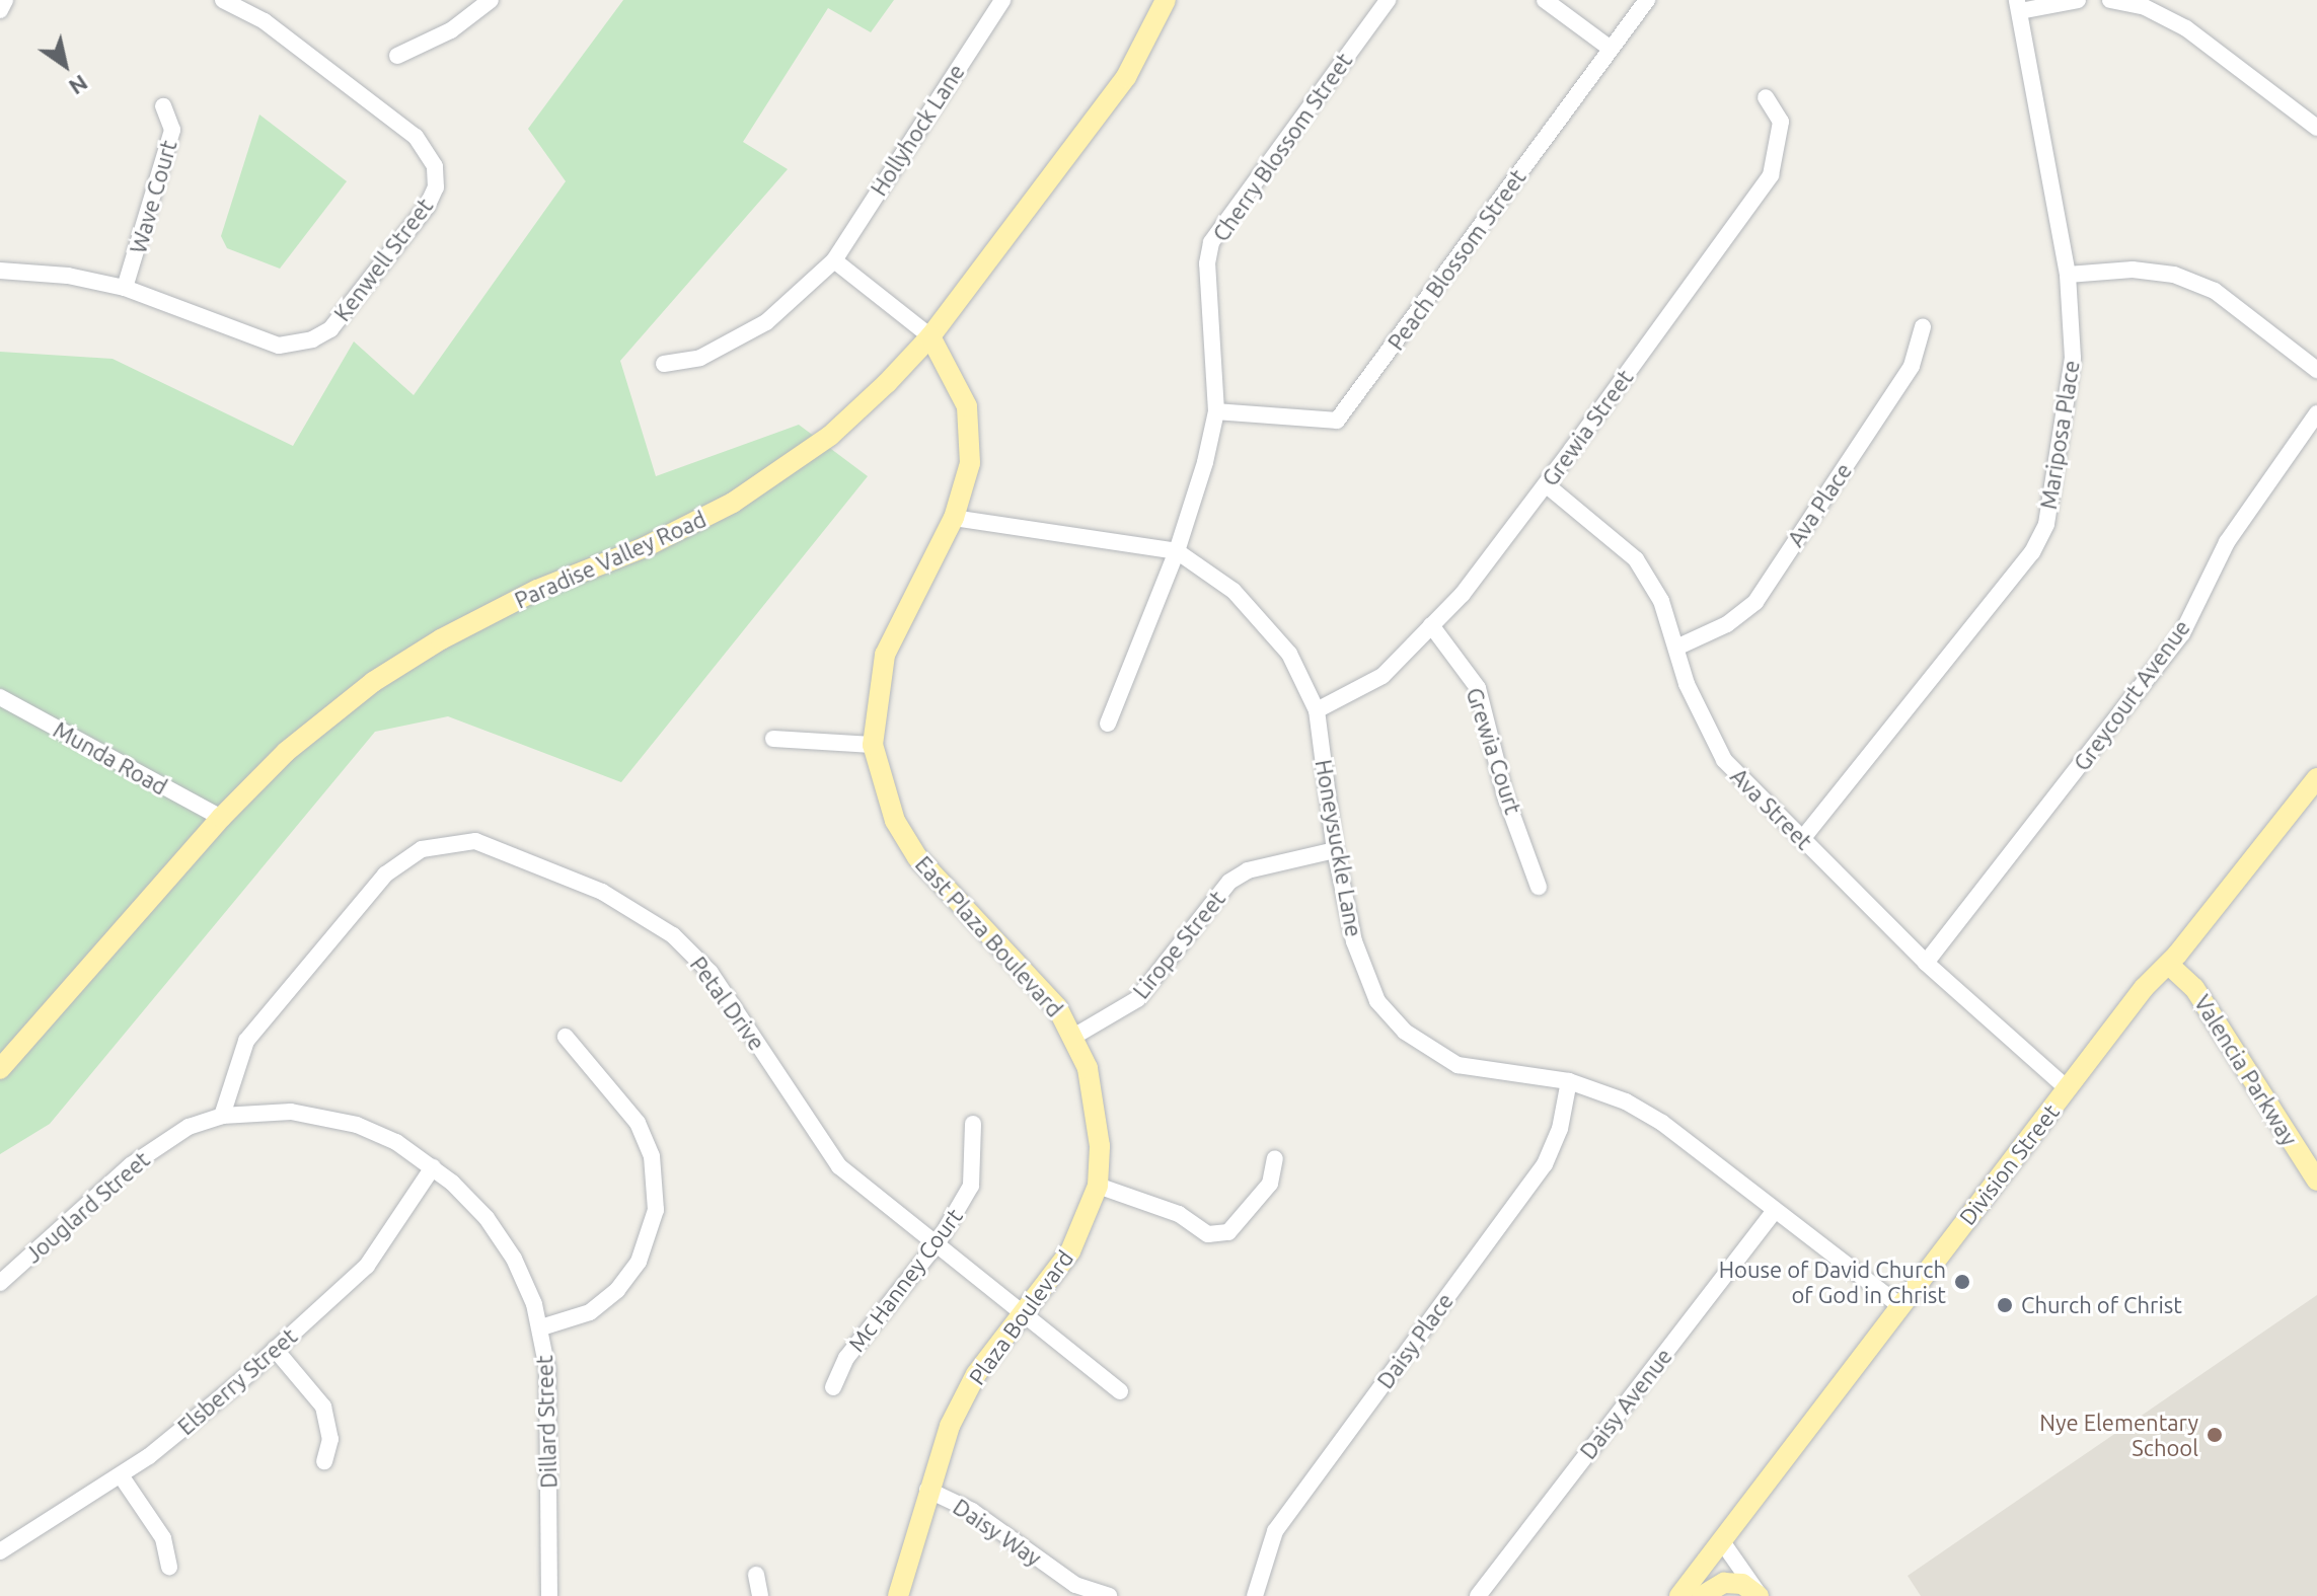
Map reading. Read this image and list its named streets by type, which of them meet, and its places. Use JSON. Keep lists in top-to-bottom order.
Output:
{
  "streets": {
    "main road": [
      "Paradise Valley Road",
      "East Plaza Boulevard",
      "Valencia Parkway",
      "Division Street",
      "Plaza Boulevard"
    ],
    "street": [
      "Hollyhock Lane",
      "Cherry Blossom Street",
      "Wave Court",
      "Kenwell Street",
      "Peach Blossom Street",
      "Grewia Street",
      "Mariposa Place",
      "Ava Place",
      "Greycourt Avenue",
      "Grewia Court",
      "Munda Road",
      "Ava Street",
      "Honeysuckle Lane",
      "Lirope Street",
      "Petal Drive",
      "Jouglard Street",
      "Mc Hanney Court",
      "Daisy Place",
      "Elsberry Street",
      "Daisy Avenue",
      "Dillard Street",
      "Daisy Way"
    ]
  },
  "crossings": [
    ["Cherry Blossom Street", "Peach Blossom Street"],
    ["Cherry Blossom Street", "Honeysuckle Lane"],
    ["Wave Court", "Kenwell Street"],
    ["Grewia Street", "Grewia Court"],
    ["Grewia Street", "Ava Street"],
    ["Grewia Street", "Honeysuckle Lane"],
    ["Mariposa Place", "Ava Street"],
    ["Ava Place", "Ava Street"],
    ["Paradise Valley Road", "Munda Road"],
    ["Paradise Valley Road", "East Plaza Boulevard"],
    ["Greycourt Avenue", "Ava Street"],
    ["Ava Street", "Division Street"],
    ["Honeysuckle Lane", "East Plaza Boulevard"],
    ["Honeysuckle Lane", "Lirope Street"],
    ["Honeysuckle Lane", "Division Street"],
    ["Honeysuckle Lane", "Daisy Place"],
    ["Honeysuckle Lane", "Daisy Avenue"],
    ["East Plaza Boulevard", "Lirope Street"],
    ["East Plaza Boulevard", "Plaza Boulevard"],
    ["Lirope Street", "Plaza Boulevard"],
    ["Petal Drive", "Jouglard Street"],
    ["Petal Drive", "Mc Hanney Court"],
    ["Petal Drive", "Plaza Boulevard"],
    ["Petal Drive", "Dillard Street"],
    ["Valencia Parkway", "Division Street"],
    ["Jouglard Street", "Dillard Street"],
    ["Plaza Boulevard", "Daisy Way"],
    ["Elsberry Street", "Dillard Street"]
  ],
  "places": ["House of David Church of God in Christ", "Church of Christ", "Nye Elementary School"],
  "north": "bottom right"
}
